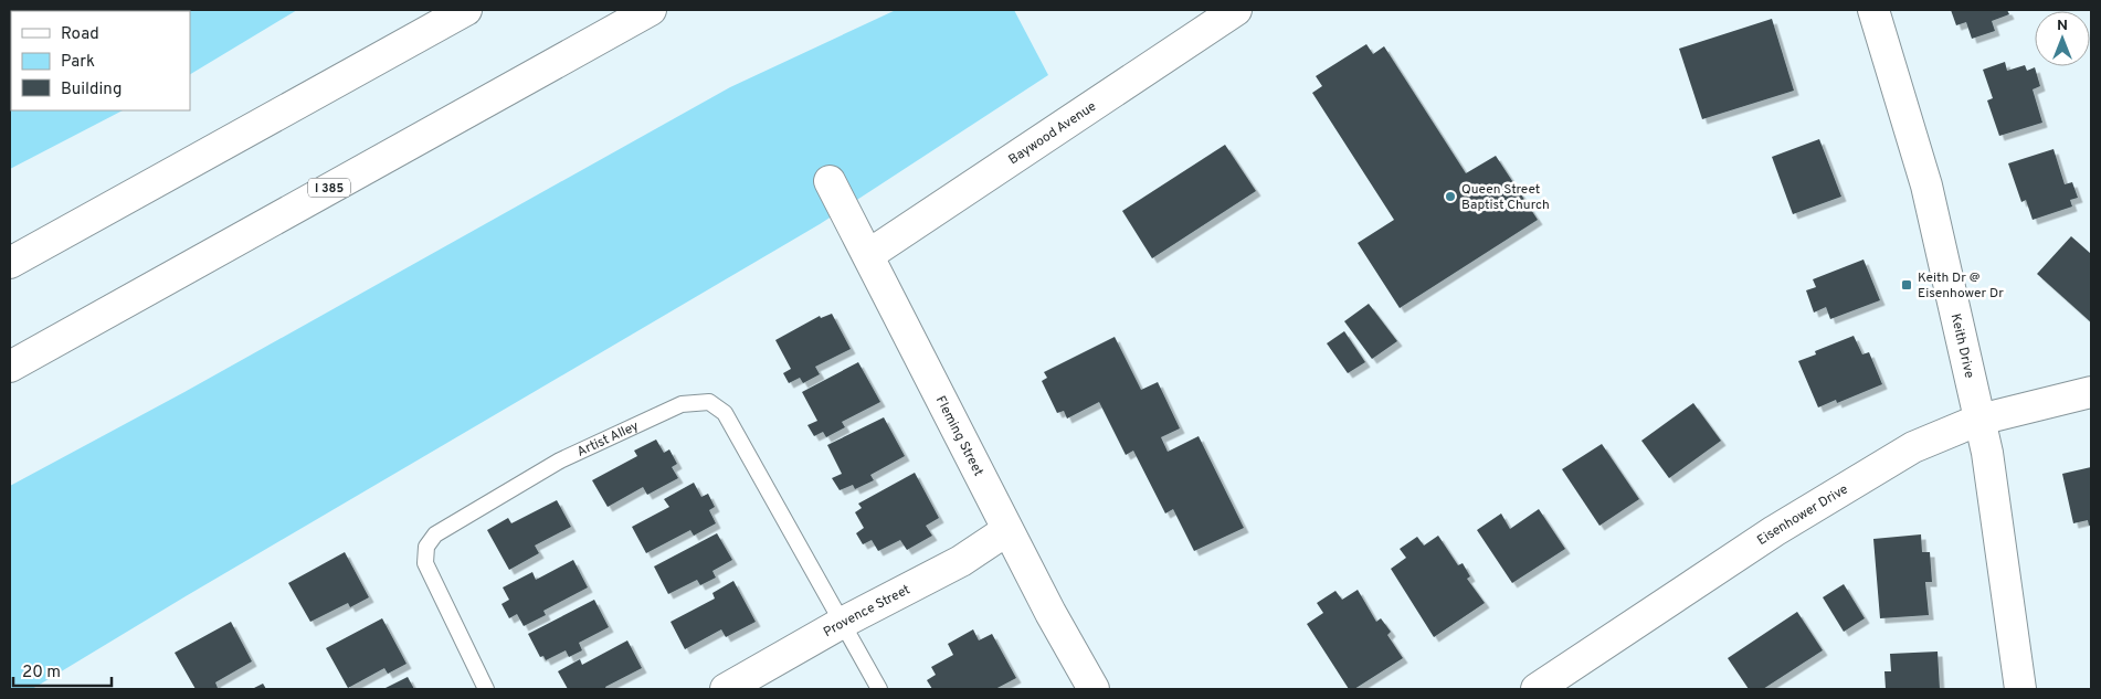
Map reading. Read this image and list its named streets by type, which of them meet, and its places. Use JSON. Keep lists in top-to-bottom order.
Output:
{
  "streets": {
    "main road": [
      "Baywood Avenue",
      "I 385",
      "Keith Drive",
      "Fleming Street",
      "Eisenhower Drive",
      "Provence Street"
    ],
    "lane": ["Artist Alley"]
  },
  "crossings": [
    ["Baywood Avenue", "Fleming Street"],
    ["Keith Drive", "Eisenhower Drive"],
    ["Fleming Street", "Provence Street"],
    ["Artist Alley", "Provence Street"]
  ],
  "places": {
    "other": ["Queen Street Baptist Church"],
    "transit": ["Keith Dr @ Eisenhower Dr"]
  },
  "legend": ["Road", "Park", "Building"],
  "scale_bar": "20 m",
  "north": "top"
}
